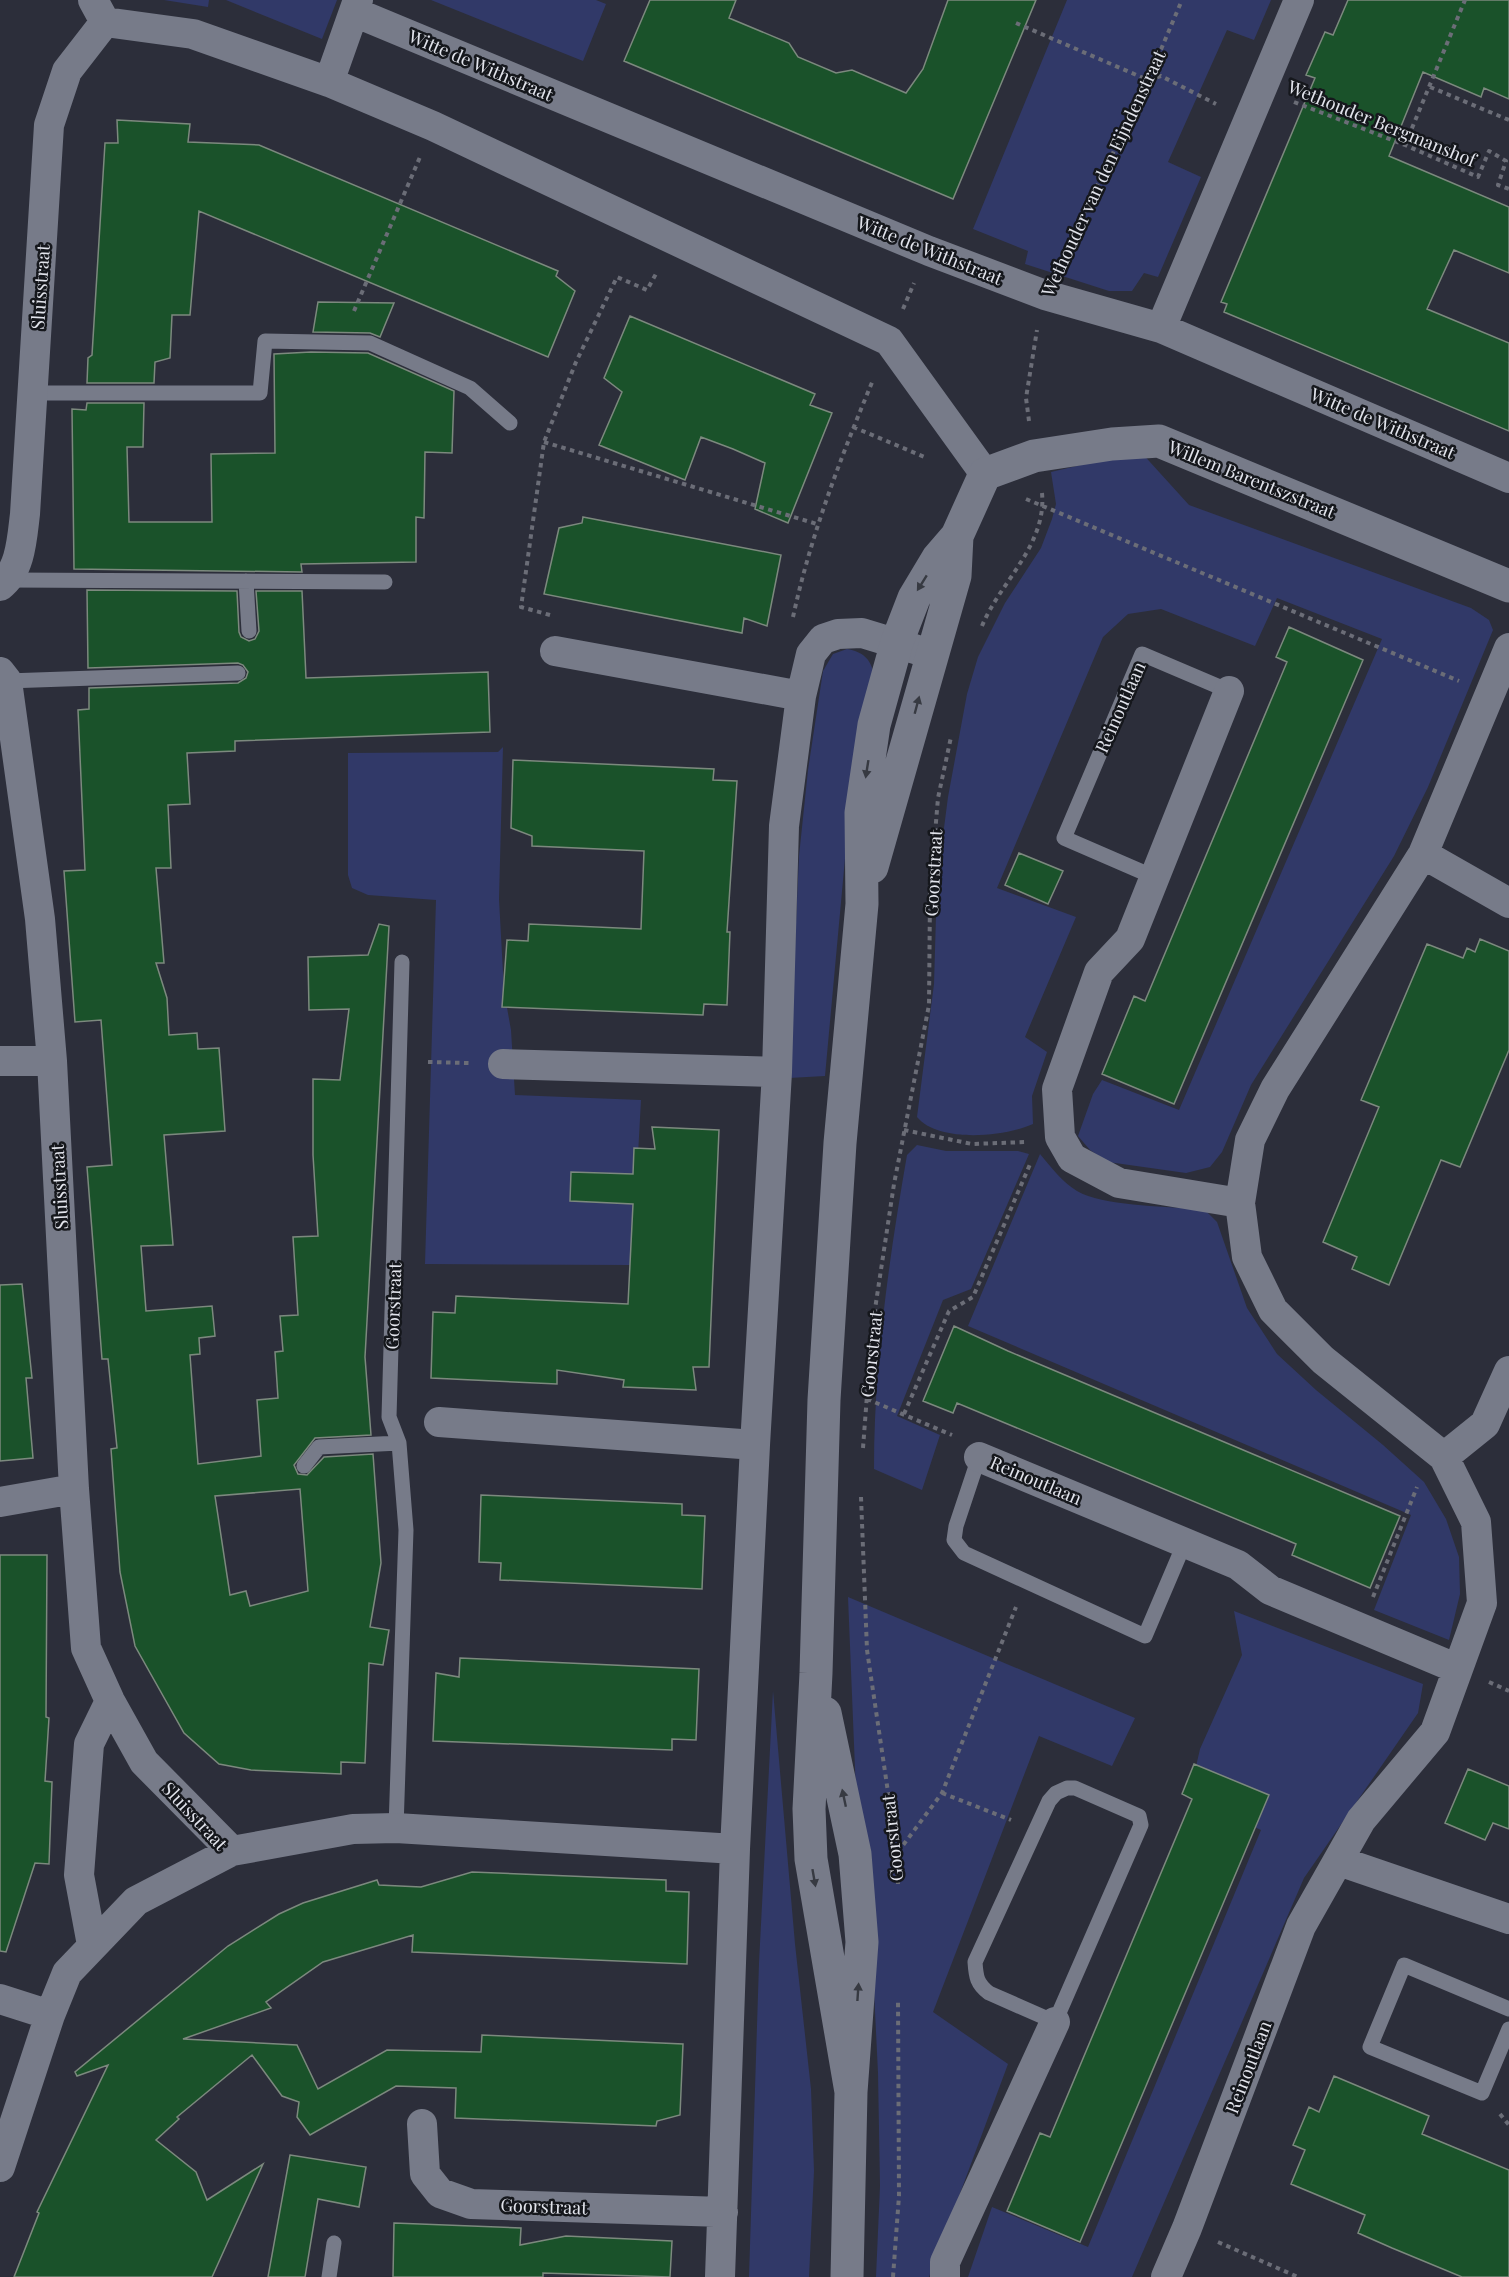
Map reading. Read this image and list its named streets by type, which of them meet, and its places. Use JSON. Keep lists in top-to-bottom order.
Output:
{
  "streets": {
    "street": [
      "Witte de Withstraat",
      "Sluisstraat",
      "Willem Barentszstraat",
      "Reinoutlaan",
      "Goorstraat"
    ],
    "path": ["Wethouder Bergmanshof", "Wethouder van den Eijndenstraat"]
  },
  "crossings": [
    ["Witte de Withstraat", "Wethouder van den Eijndenstraat"],
    ["Wethouder van den Eijndenstraat", "Willem Barentszstraat"]
  ]
}
